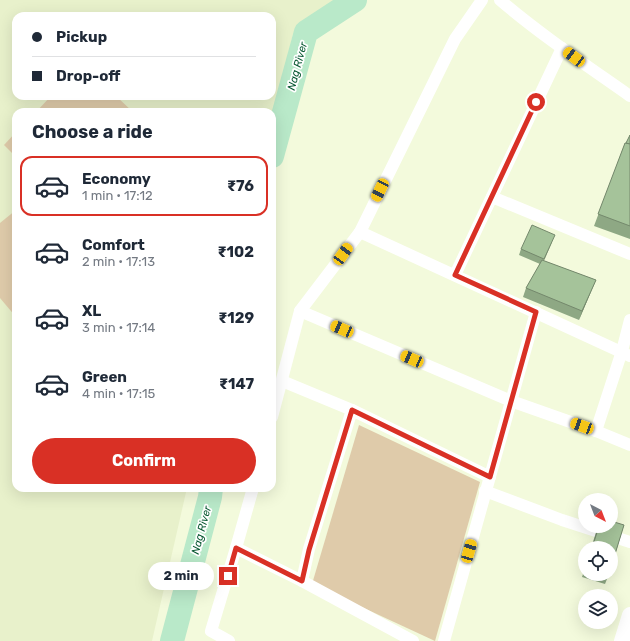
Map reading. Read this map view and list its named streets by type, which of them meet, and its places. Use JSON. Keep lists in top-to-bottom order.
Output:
{
  "water": ["Nag River"],
  "north": "bottom right",
  "page": {
    "banner": ["Pickup", "Drop-off"],
    "heading": "Choose a ride",
    "list": [
      {
        "name": "Economy",
        "note": "1 min · 17:12",
        "value": "₹76"
      },
      {
        "name": "Comfort",
        "note": "2 min · 17:13",
        "value": "₹102"
      },
      {
        "name": "XL",
        "note": "3 min · 17:14",
        "value": "₹129"
      },
      {
        "name": "Green",
        "note": "4 min · 17:15",
        "value": "₹147"
      }
    ],
    "buttons": "Confirm",
    "bubble": "2 min"
  }
}
